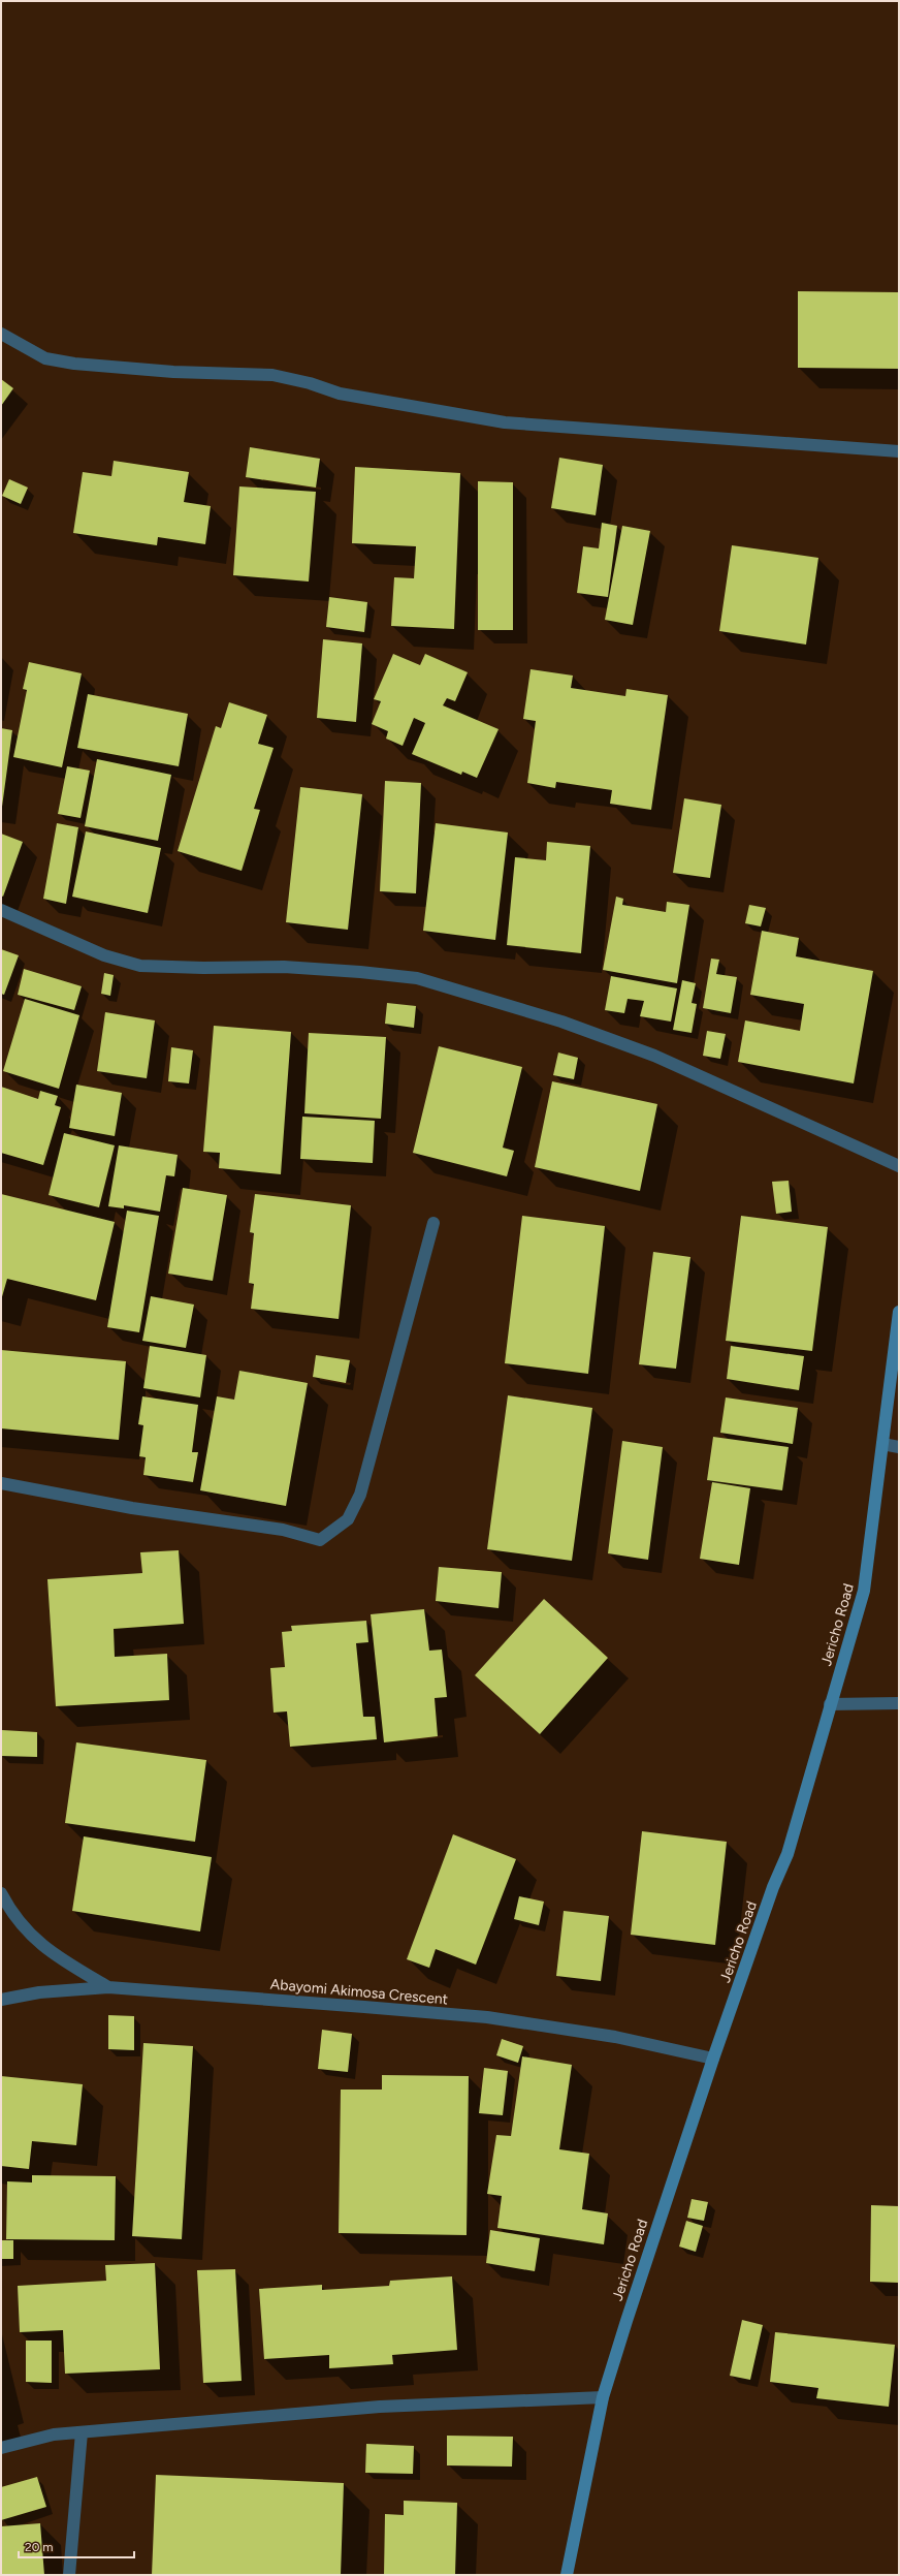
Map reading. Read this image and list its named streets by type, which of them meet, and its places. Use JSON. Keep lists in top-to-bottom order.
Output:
{
  "streets": {
    "street": ["Jericho Road", "Abayomi Akimosa Crescent"]
  },
  "crossings": [
    ["Jericho Road", "Abayomi Akimosa Crescent"]
  ],
  "scale_bar": "20 m"
}
